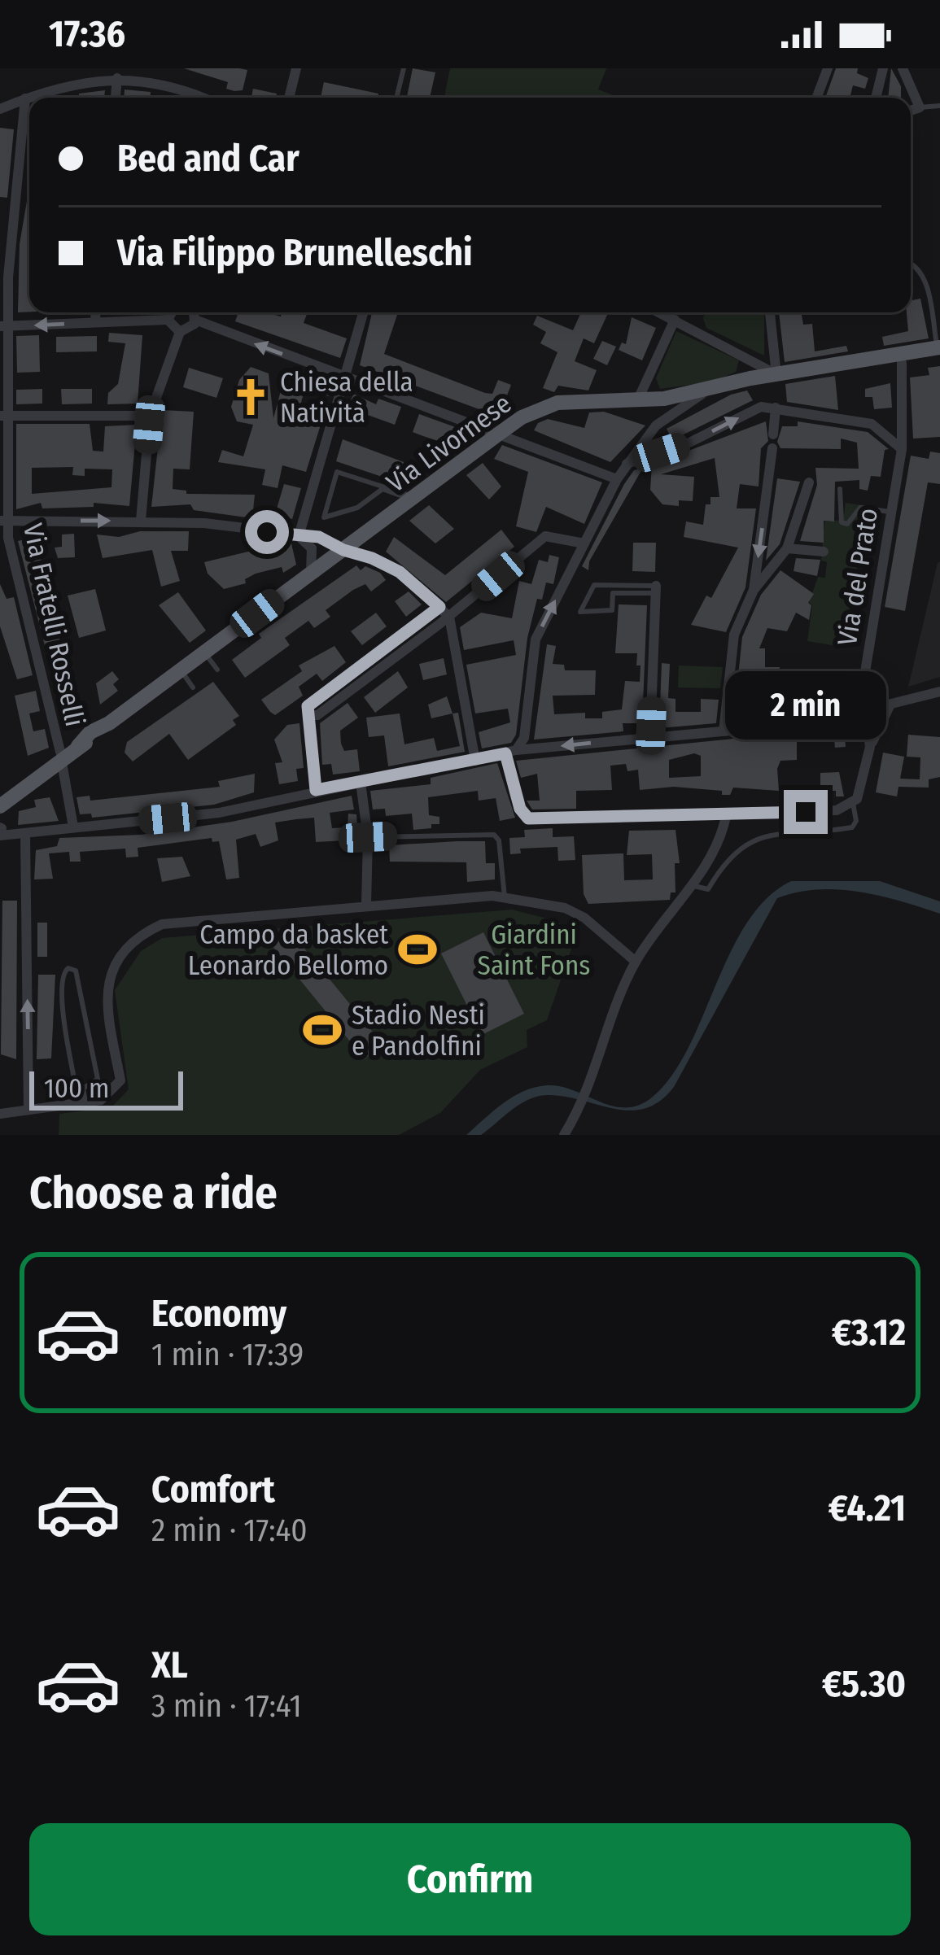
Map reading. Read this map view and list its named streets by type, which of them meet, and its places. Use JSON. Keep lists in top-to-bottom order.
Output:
{
  "streets": {
    "main road": ["Via Livornese"],
    "street": ["Via del Prato", "Via Fratelli Rosselli"]
  },
  "crossings": [
    ["Via Livornese", "Via Fratelli Rosselli"]
  ],
  "parks": ["Giardini Saint Fons"],
  "places": {
    "church": ["Chiesa della Natività"],
    "sports": ["Campo da basket Leonardo Bellomo", "Stadio Nesti e Pandolfini"]
  },
  "scale_bar": "100 m",
  "page": {
    "status": "17:36",
    "banner": ["Bed and Car", "Via Filippo Brunelleschi"],
    "bubble": "2 min",
    "scale": "100 m",
    "heading": "Choose a ride",
    "list": [
      {
        "name": "Economy",
        "note": "1 min · 17:39",
        "value": "€3.12"
      },
      {
        "name": "Comfort",
        "note": "2 min · 17:40",
        "value": "€4.21"
      },
      {
        "name": "XL",
        "note": "3 min · 17:41",
        "value": "€5.30"
      }
    ],
    "buttons": "Confirm"
  }
}
